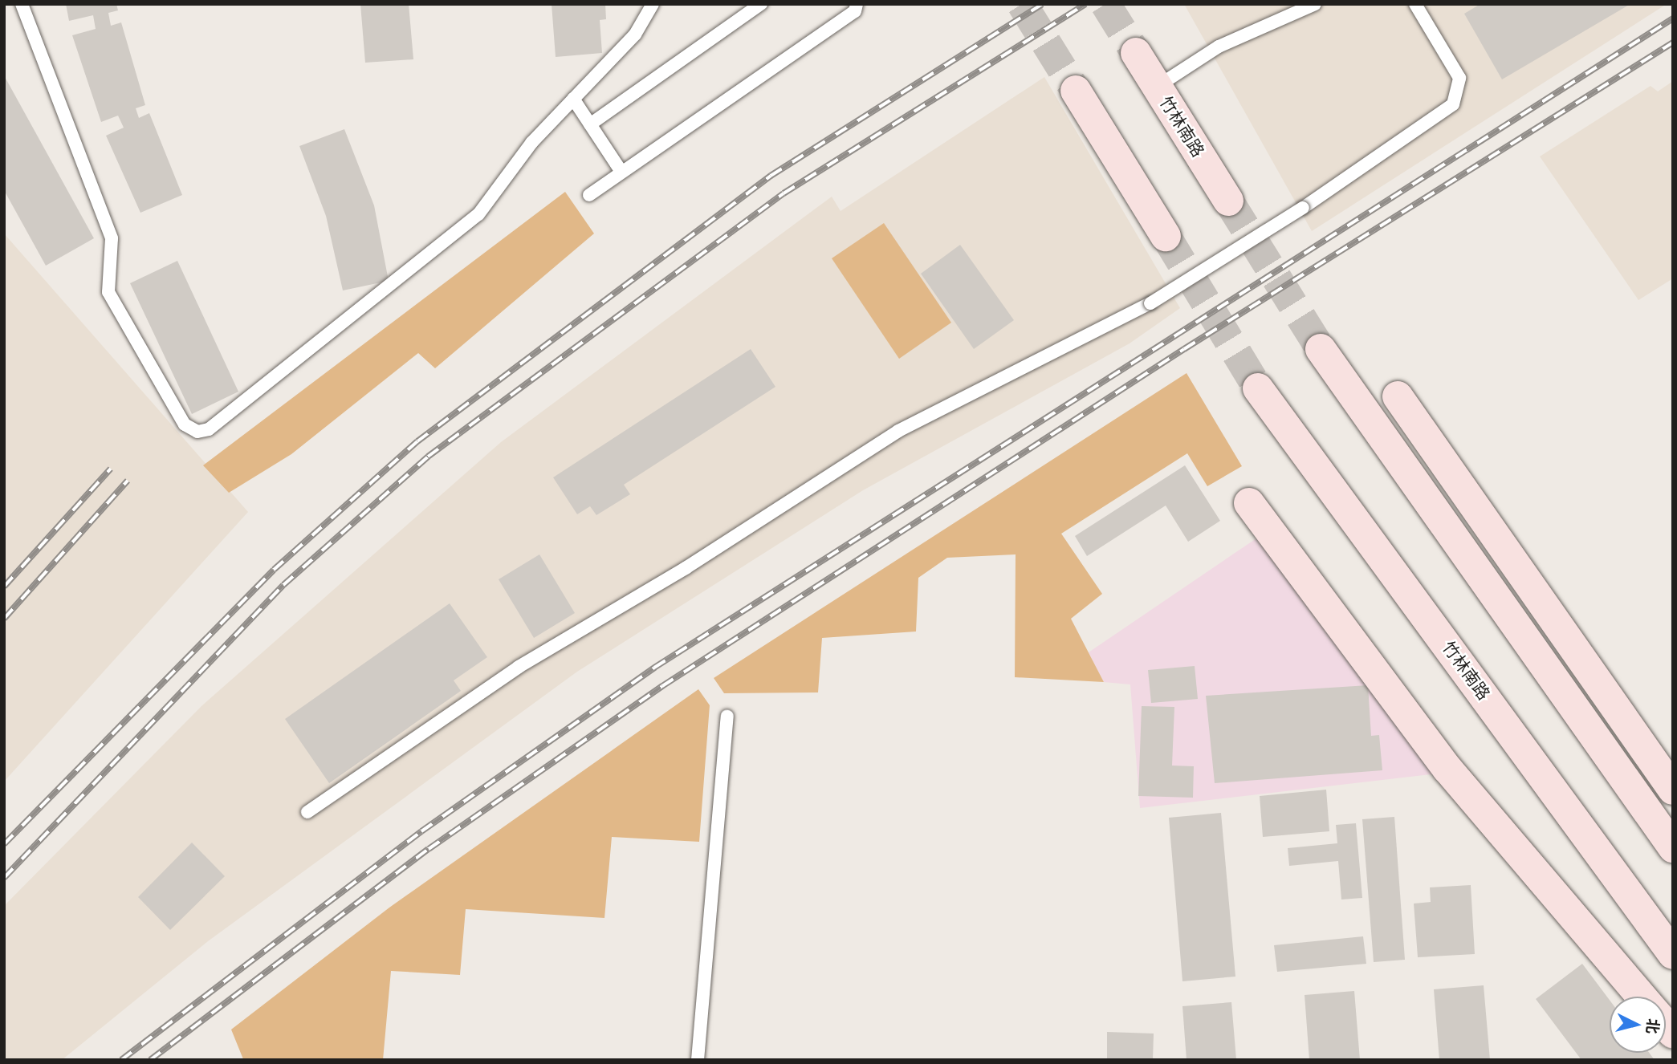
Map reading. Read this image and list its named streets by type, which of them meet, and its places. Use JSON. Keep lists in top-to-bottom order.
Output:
{
  "streets": {
    "main road": ["竹林南路"]
  },
  "north": "right"
}
